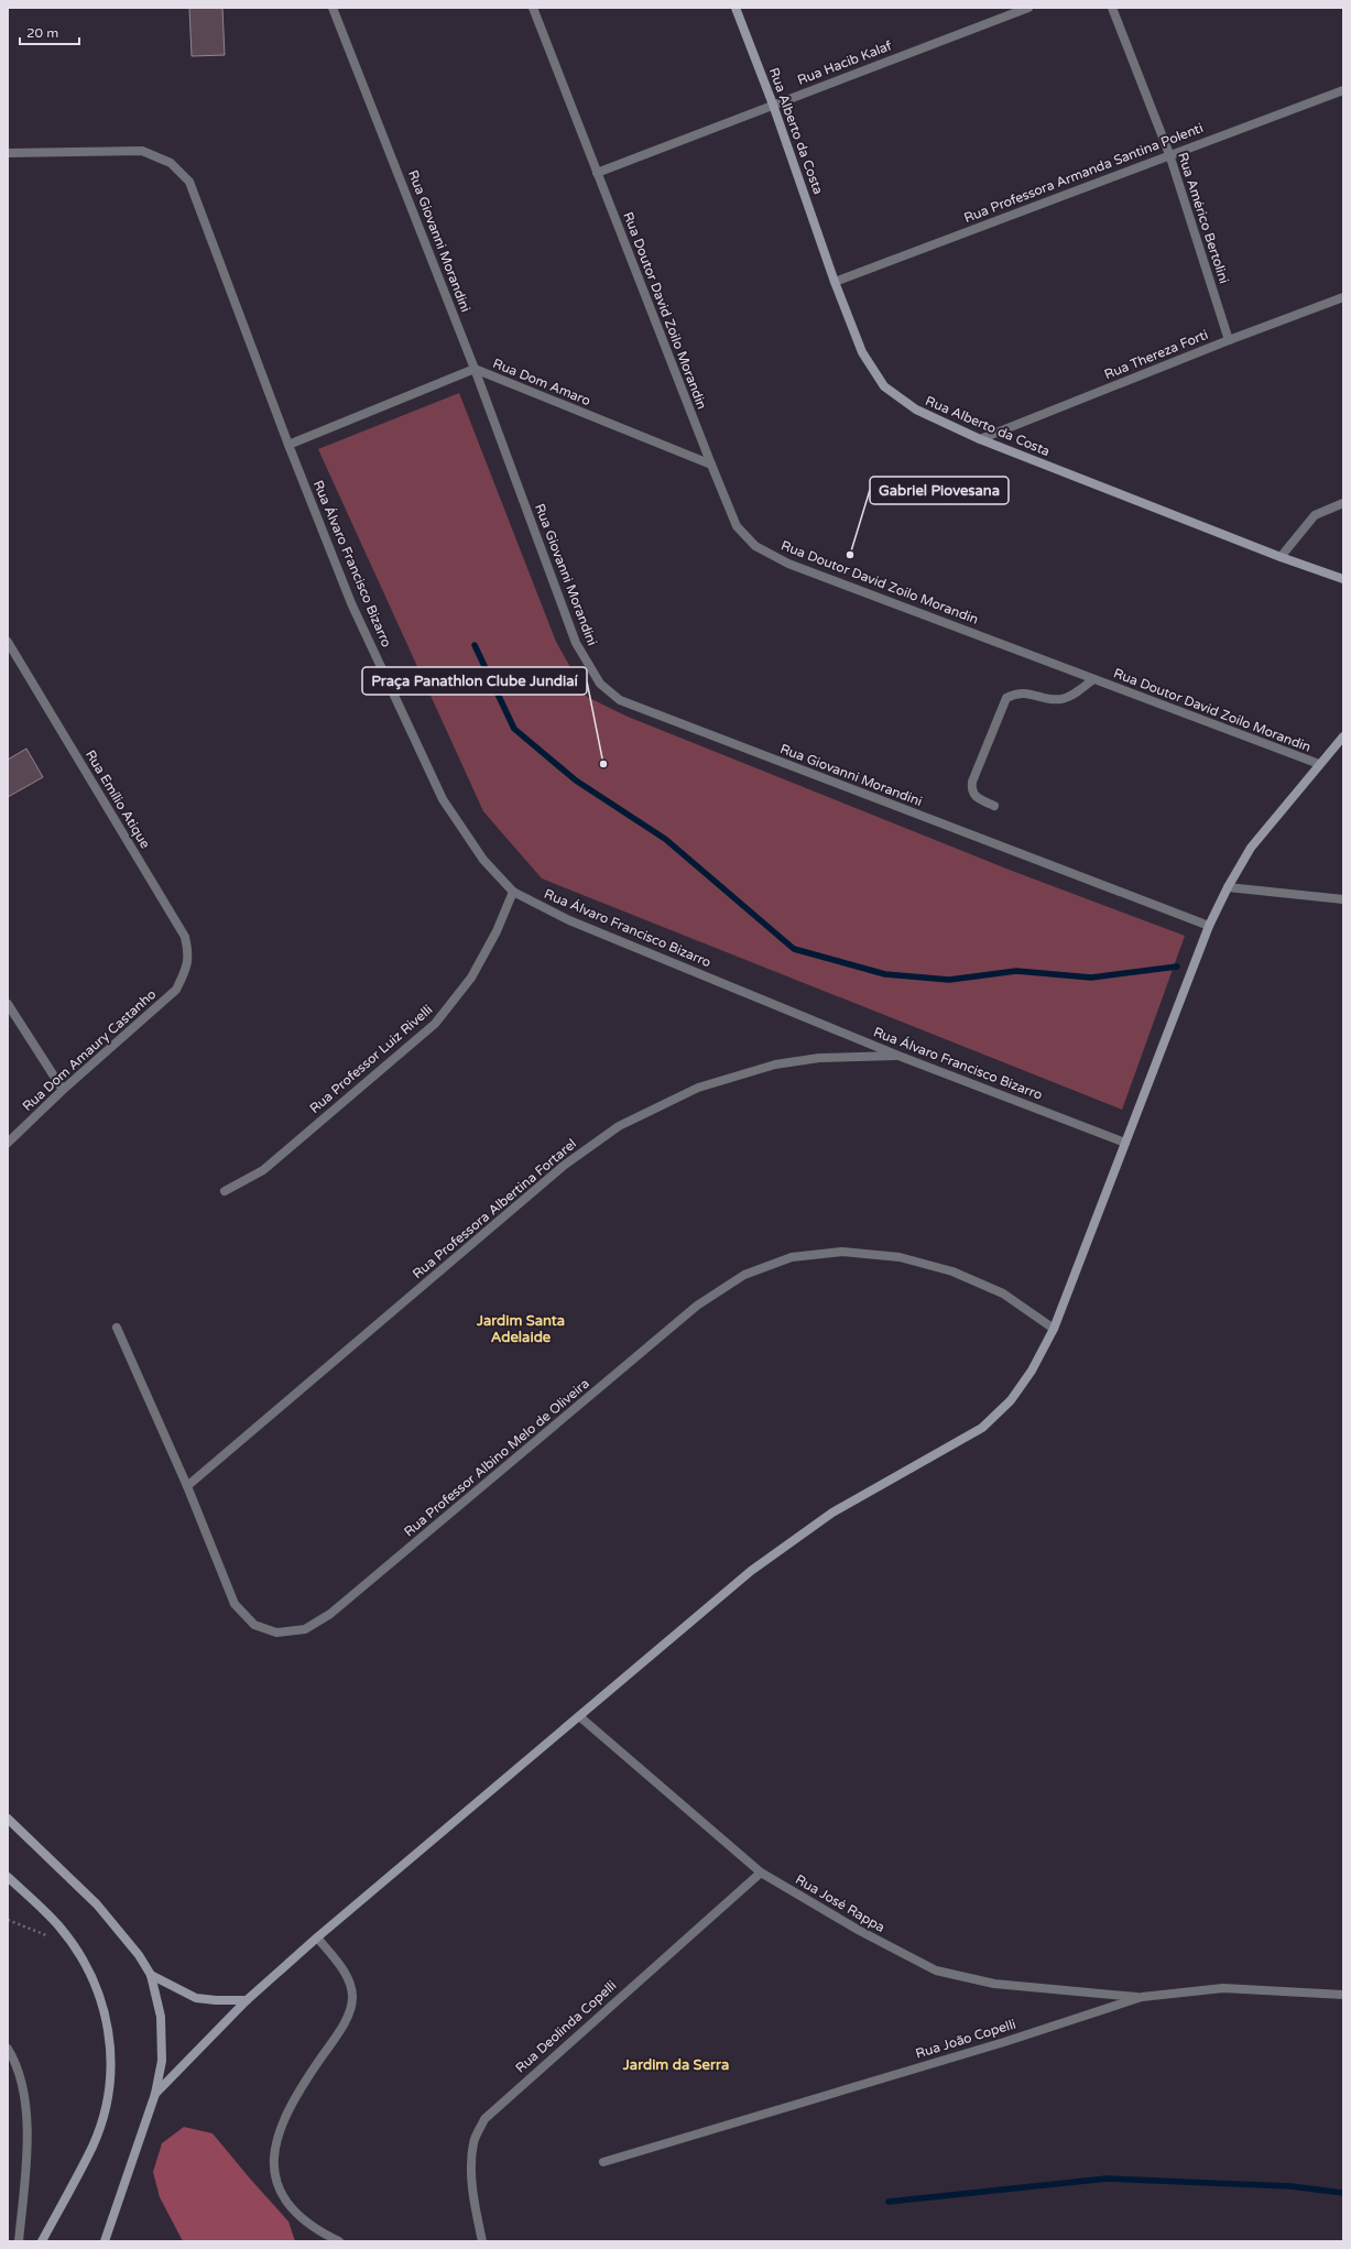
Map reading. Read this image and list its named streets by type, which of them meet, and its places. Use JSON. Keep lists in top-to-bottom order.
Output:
{
  "streets": {
    "street": [
      "Rua Hacib Kalaf",
      "Rua Alberto da Costa",
      "Rua Professora Armanda Santina Polenti",
      "Rua Américo Bertolini",
      "Rua Giovanni Morandini",
      "Rua Doutor David Zoilo Morandin",
      "Rua Thereza Forti",
      "Rua Dom Amaro",
      "Rua Álvaro Francisco Bizarro",
      "Rua Emílio Atique",
      "Rua Dom Amaury Castanho",
      "Rua Professor Luiz Rivelli",
      "Rua Professora Albertina Fortarel",
      "Rua Professor Albino Melo de Oliveira",
      "Rua José Rappa",
      "Rua Deolinda Copelli",
      "Rua João Copelli"
    ]
  },
  "crossings": [
    ["Rua Hacib Kalaf", "Rua Alberto da Costa"],
    ["Rua Hacib Kalaf", "Rua Doutor David Zoilo Morandin"],
    ["Rua Alberto da Costa", "Rua Professora Armanda Santina Polenti"],
    ["Rua Alberto da Costa", "Rua Thereza Forti"],
    ["Rua Professora Armanda Santina Polenti", "Rua Américo Bertolini"],
    ["Rua Américo Bertolini", "Rua Thereza Forti"],
    ["Rua Giovanni Morandini", "Rua Dom Amaro"],
    ["Rua Doutor David Zoilo Morandin", "Rua Dom Amaro"],
    ["Rua Dom Amaro", "Rua Álvaro Francisco Bizarro"],
    ["Rua Álvaro Francisco Bizarro", "Rua Professor Luiz Rivelli"],
    ["Rua Álvaro Francisco Bizarro", "Rua Professora Albertina Fortarel"],
    ["Rua Emílio Atique", "Rua Dom Amaury Castanho"],
    ["Rua Professora Albertina Fortarel", "Rua Professor Albino Melo de Oliveira"],
    ["Rua José Rappa", "Rua Deolinda Copelli"],
    ["Rua José Rappa", "Rua João Copelli"]
  ],
  "districts": ["Jardim Santa Adelaide", "Jardim da Serra"],
  "places": ["Gabriel Piovesana", "Praça Panathlon Clube Jundiaí"],
  "scale_bar": "20 m"
}
